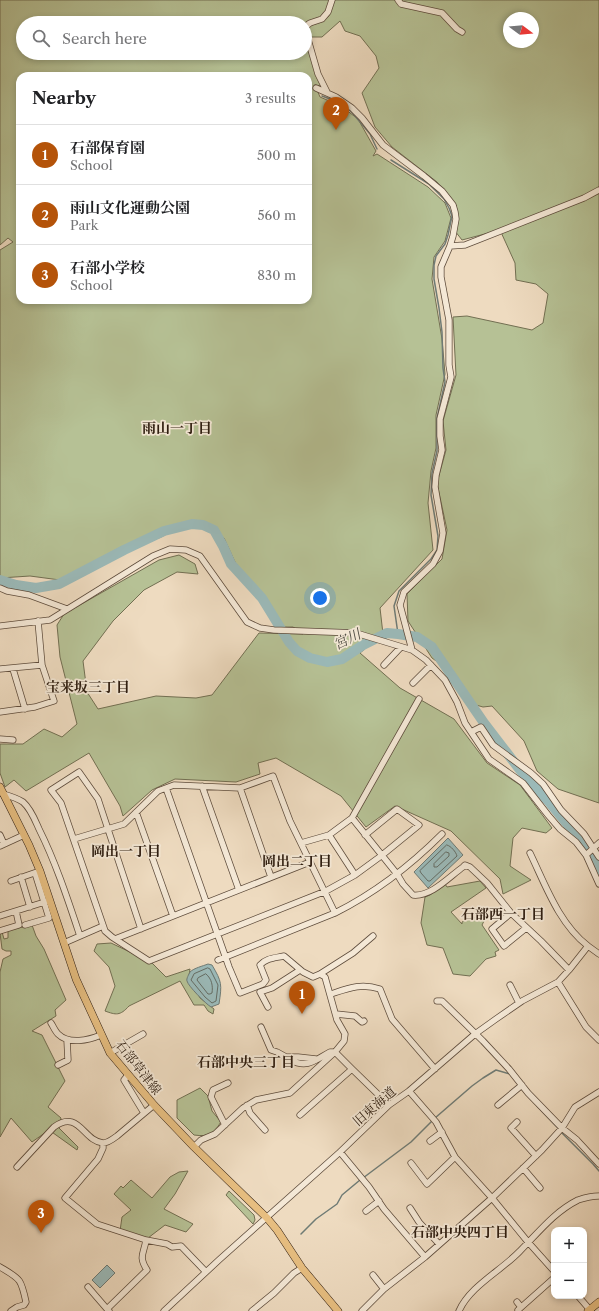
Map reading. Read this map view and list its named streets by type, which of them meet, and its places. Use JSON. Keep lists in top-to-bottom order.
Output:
{
  "streets": {
    "main road": ["石部草津線"],
    "street": ["旧東海道"]
  },
  "crossings": [
    ["石部草津線", "旧東海道"]
  ],
  "districts": [
    "雨山一丁目",
    "宝来坂三丁目",
    "岡出一丁目",
    "岡出二丁目",
    "石部西一丁目",
    "石部中央三丁目",
    "石部中央四丁目"
  ],
  "water": ["宮川"],
  "north": "right",
  "page": {
    "search": "Search here",
    "heading": ["Nearby", "3 results"],
    "pins": ["2", "1", "3"],
    "list": [
      {
        "mark": "1",
        "name": "石部保育園",
        "note": "School",
        "value": "500 m"
      },
      {
        "mark": "2",
        "name": "雨山文化運動公園",
        "note": "Park",
        "value": "560 m"
      },
      {
        "mark": "3",
        "name": "石部小学校",
        "note": "School",
        "value": "830 m"
      }
    ],
    "map_buttons": ["+", "−"]
  }
}
